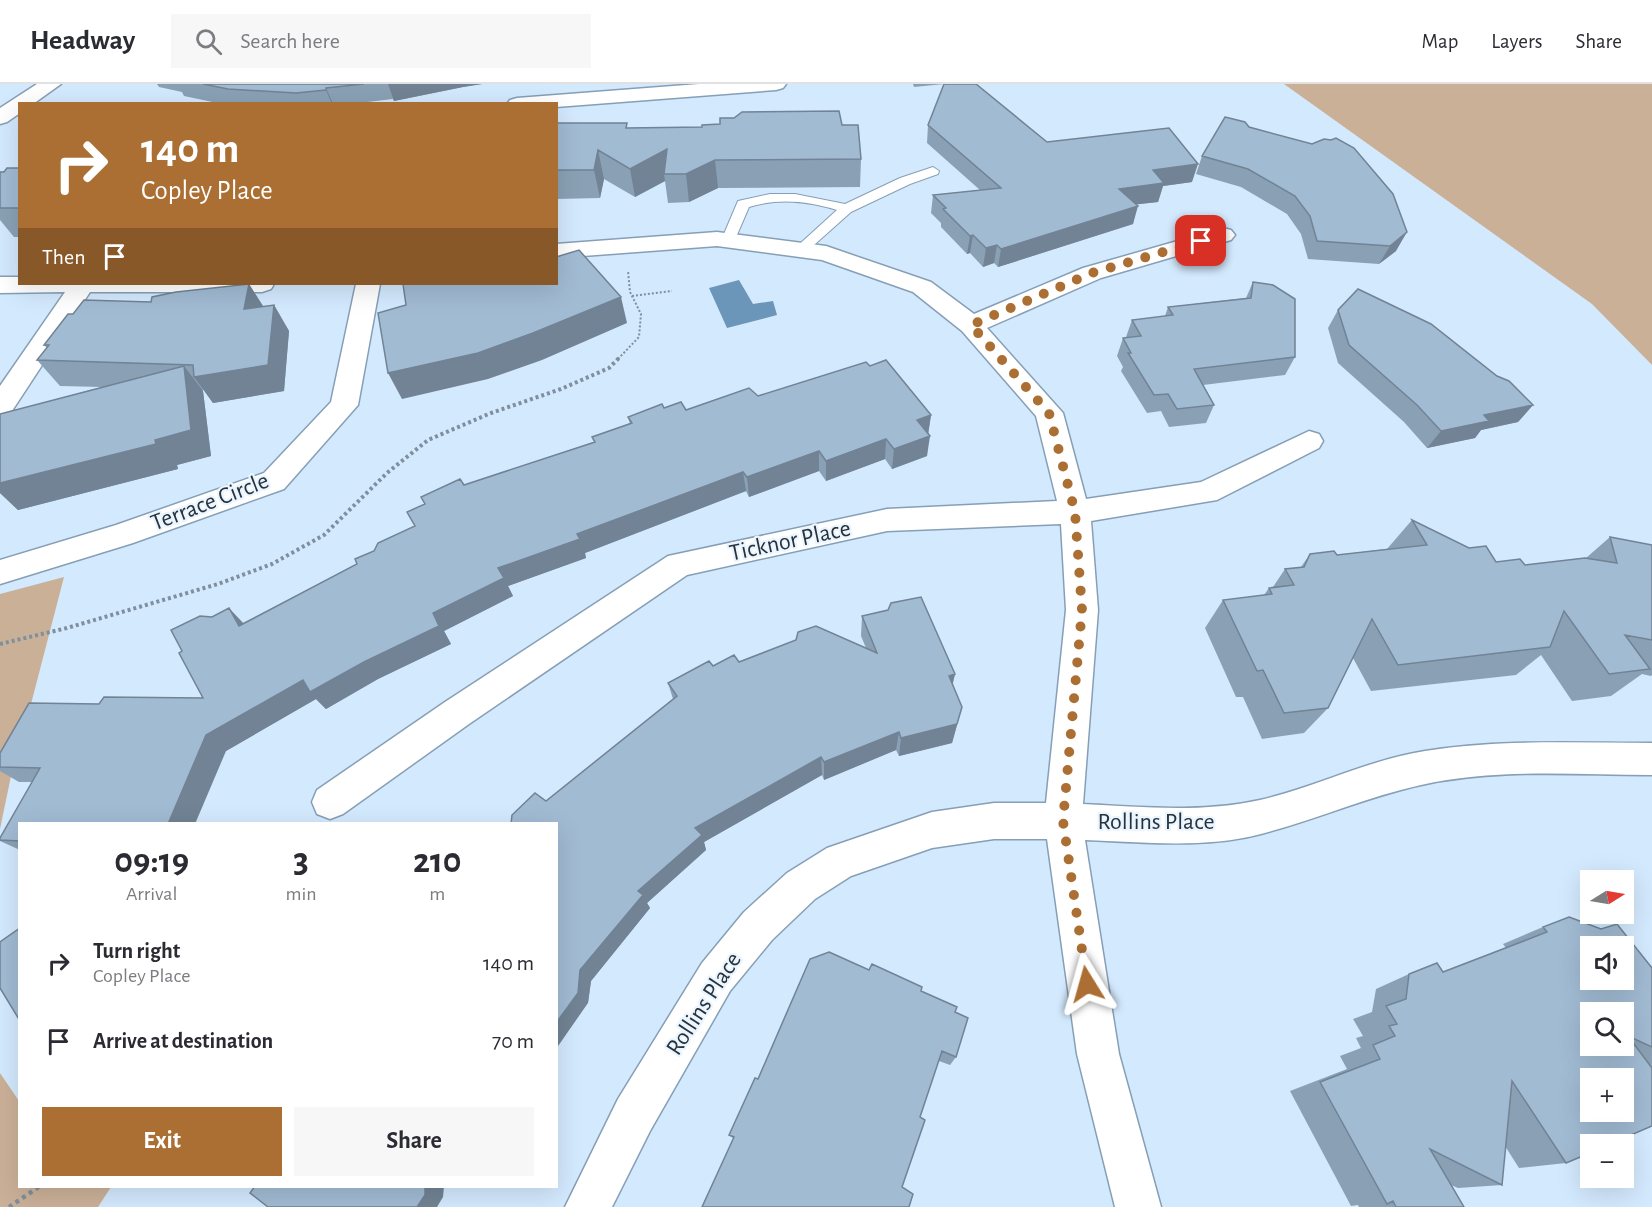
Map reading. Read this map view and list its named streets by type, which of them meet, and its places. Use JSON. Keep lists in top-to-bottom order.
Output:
{
  "streets": {
    "street": ["Terrace Circle", "Ticknor Place", "Rollins Place"]
  },
  "north": "right",
  "page": {
    "header": "Headway",
    "search": "Search here",
    "nav": ["Map", "Layers", "Share"],
    "turn": ["140 m", "Copley Place"],
    "then": "Then",
    "eta": [
      "09:19",
      "Arrival",
      "3",
      "min",
      "210",
      "m"
    ],
    "map_buttons": ["+", "−"],
    "list": [
      {
        "name": "Turn right",
        "note": "Copley Place",
        "value": "140 m"
      },
      {
        "name": "Arrive at destination",
        "value": "70 m"
      }
    ],
    "buttons": ["Exit", "Share"]
  }
}
